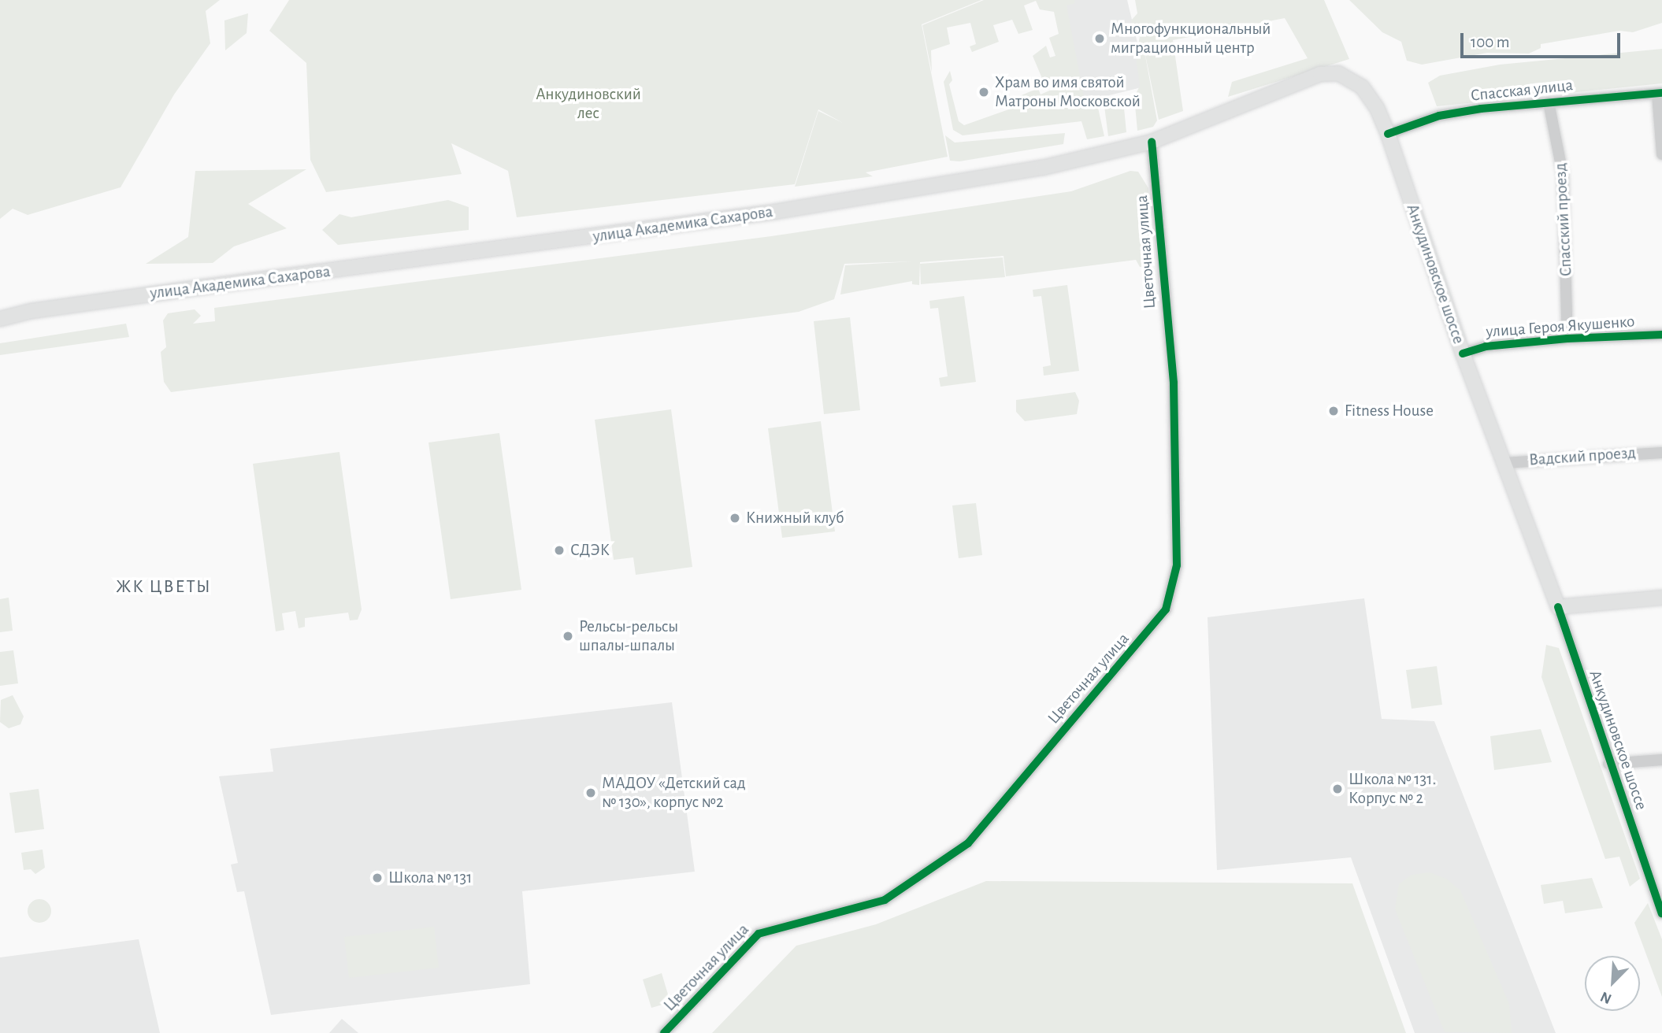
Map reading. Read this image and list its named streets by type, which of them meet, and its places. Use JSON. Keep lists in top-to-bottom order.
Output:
{
  "streets": {
    "main road": ["улица Академика Сахарова", "Анкудиновское шоссе"],
    "street": [
      "Спасская улица",
      "Спасский проезд",
      "Цветочная улица",
      "улица Героя Якушенко",
      "Вадский проезд"
    ]
  },
  "crossings": [
    ["Спасская улица", "Спасский проезд"],
    ["Спасская улица", "Анкудиновское шоссе"],
    ["Спасский проезд", "улица Героя Якушенко"],
    ["улица Академика Сахарова", "Цветочная улица"],
    ["улица Академика Сахарова", "Анкудиновское шоссе"],
    ["Анкудиновское шоссе", "улица Героя Якушенко"],
    ["Анкудиновское шоссе", "Вадский проезд"]
  ],
  "districts": ["ЖК ЦВЕТЫ"],
  "parks": ["Анкудиновский лес"],
  "places": [
    "Многофункциональный миграционный центр",
    "Храм во имя святой Матроны Московской",
    "Fitness House",
    "Книжный клуб",
    "СДЭК",
    "Рельсы-рельсы шпалы-шпалы",
    "Школа № 131. Корпус № 2",
    "МАДОУ «Детский сад № 130», корпус №2",
    "Школа № 131"
  ],
  "scale_bar": "100 m",
  "north": "bottom left"
}
